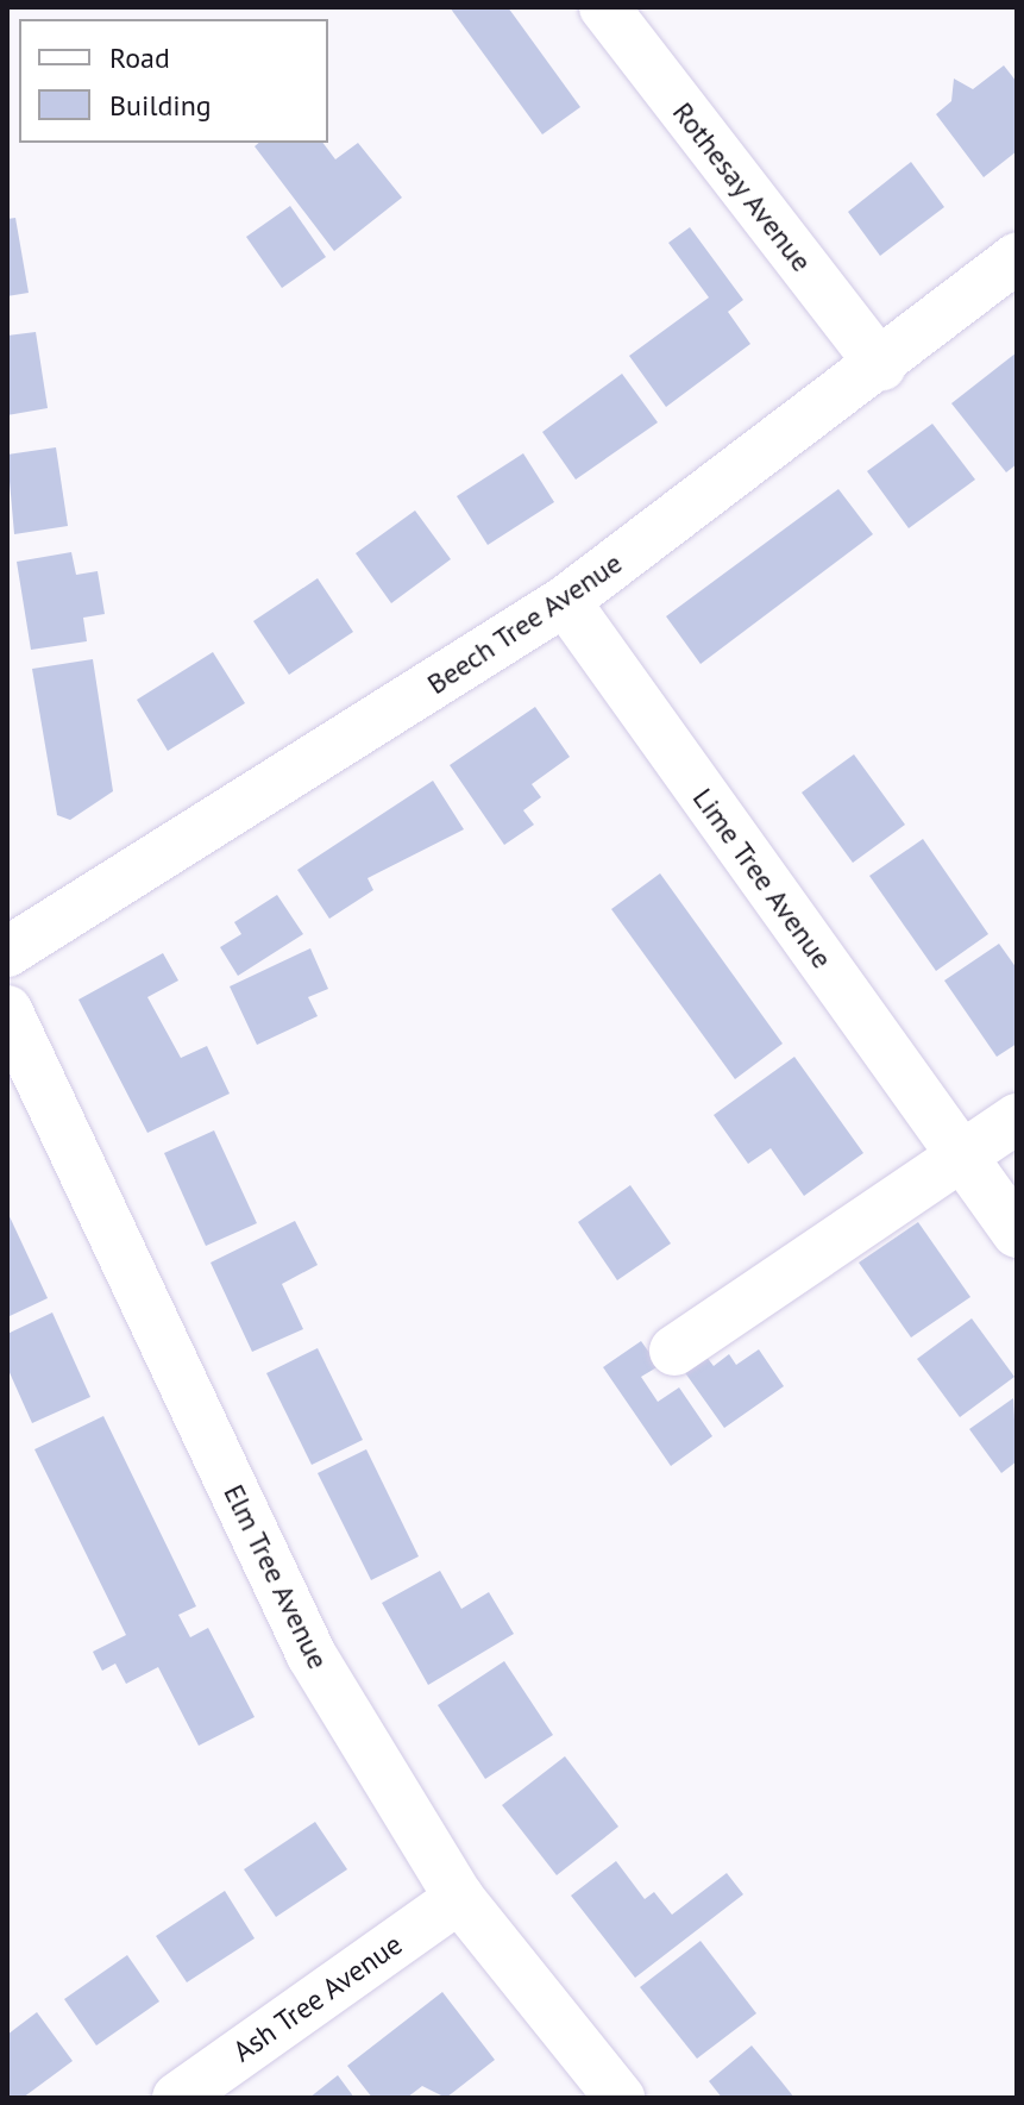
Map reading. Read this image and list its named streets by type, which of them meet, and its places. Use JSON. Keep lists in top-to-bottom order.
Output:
{
  "streets": {
    "street": [
      "Rothesay Avenue",
      "Beech Tree Avenue",
      "Lime Tree Avenue",
      "Elm Tree Avenue",
      "Ash Tree Avenue"
    ]
  },
  "crossings": [
    ["Rothesay Avenue", "Beech Tree Avenue"],
    ["Beech Tree Avenue", "Lime Tree Avenue"],
    ["Elm Tree Avenue", "Ash Tree Avenue"]
  ],
  "legend": ["Road", "Building"]
}
